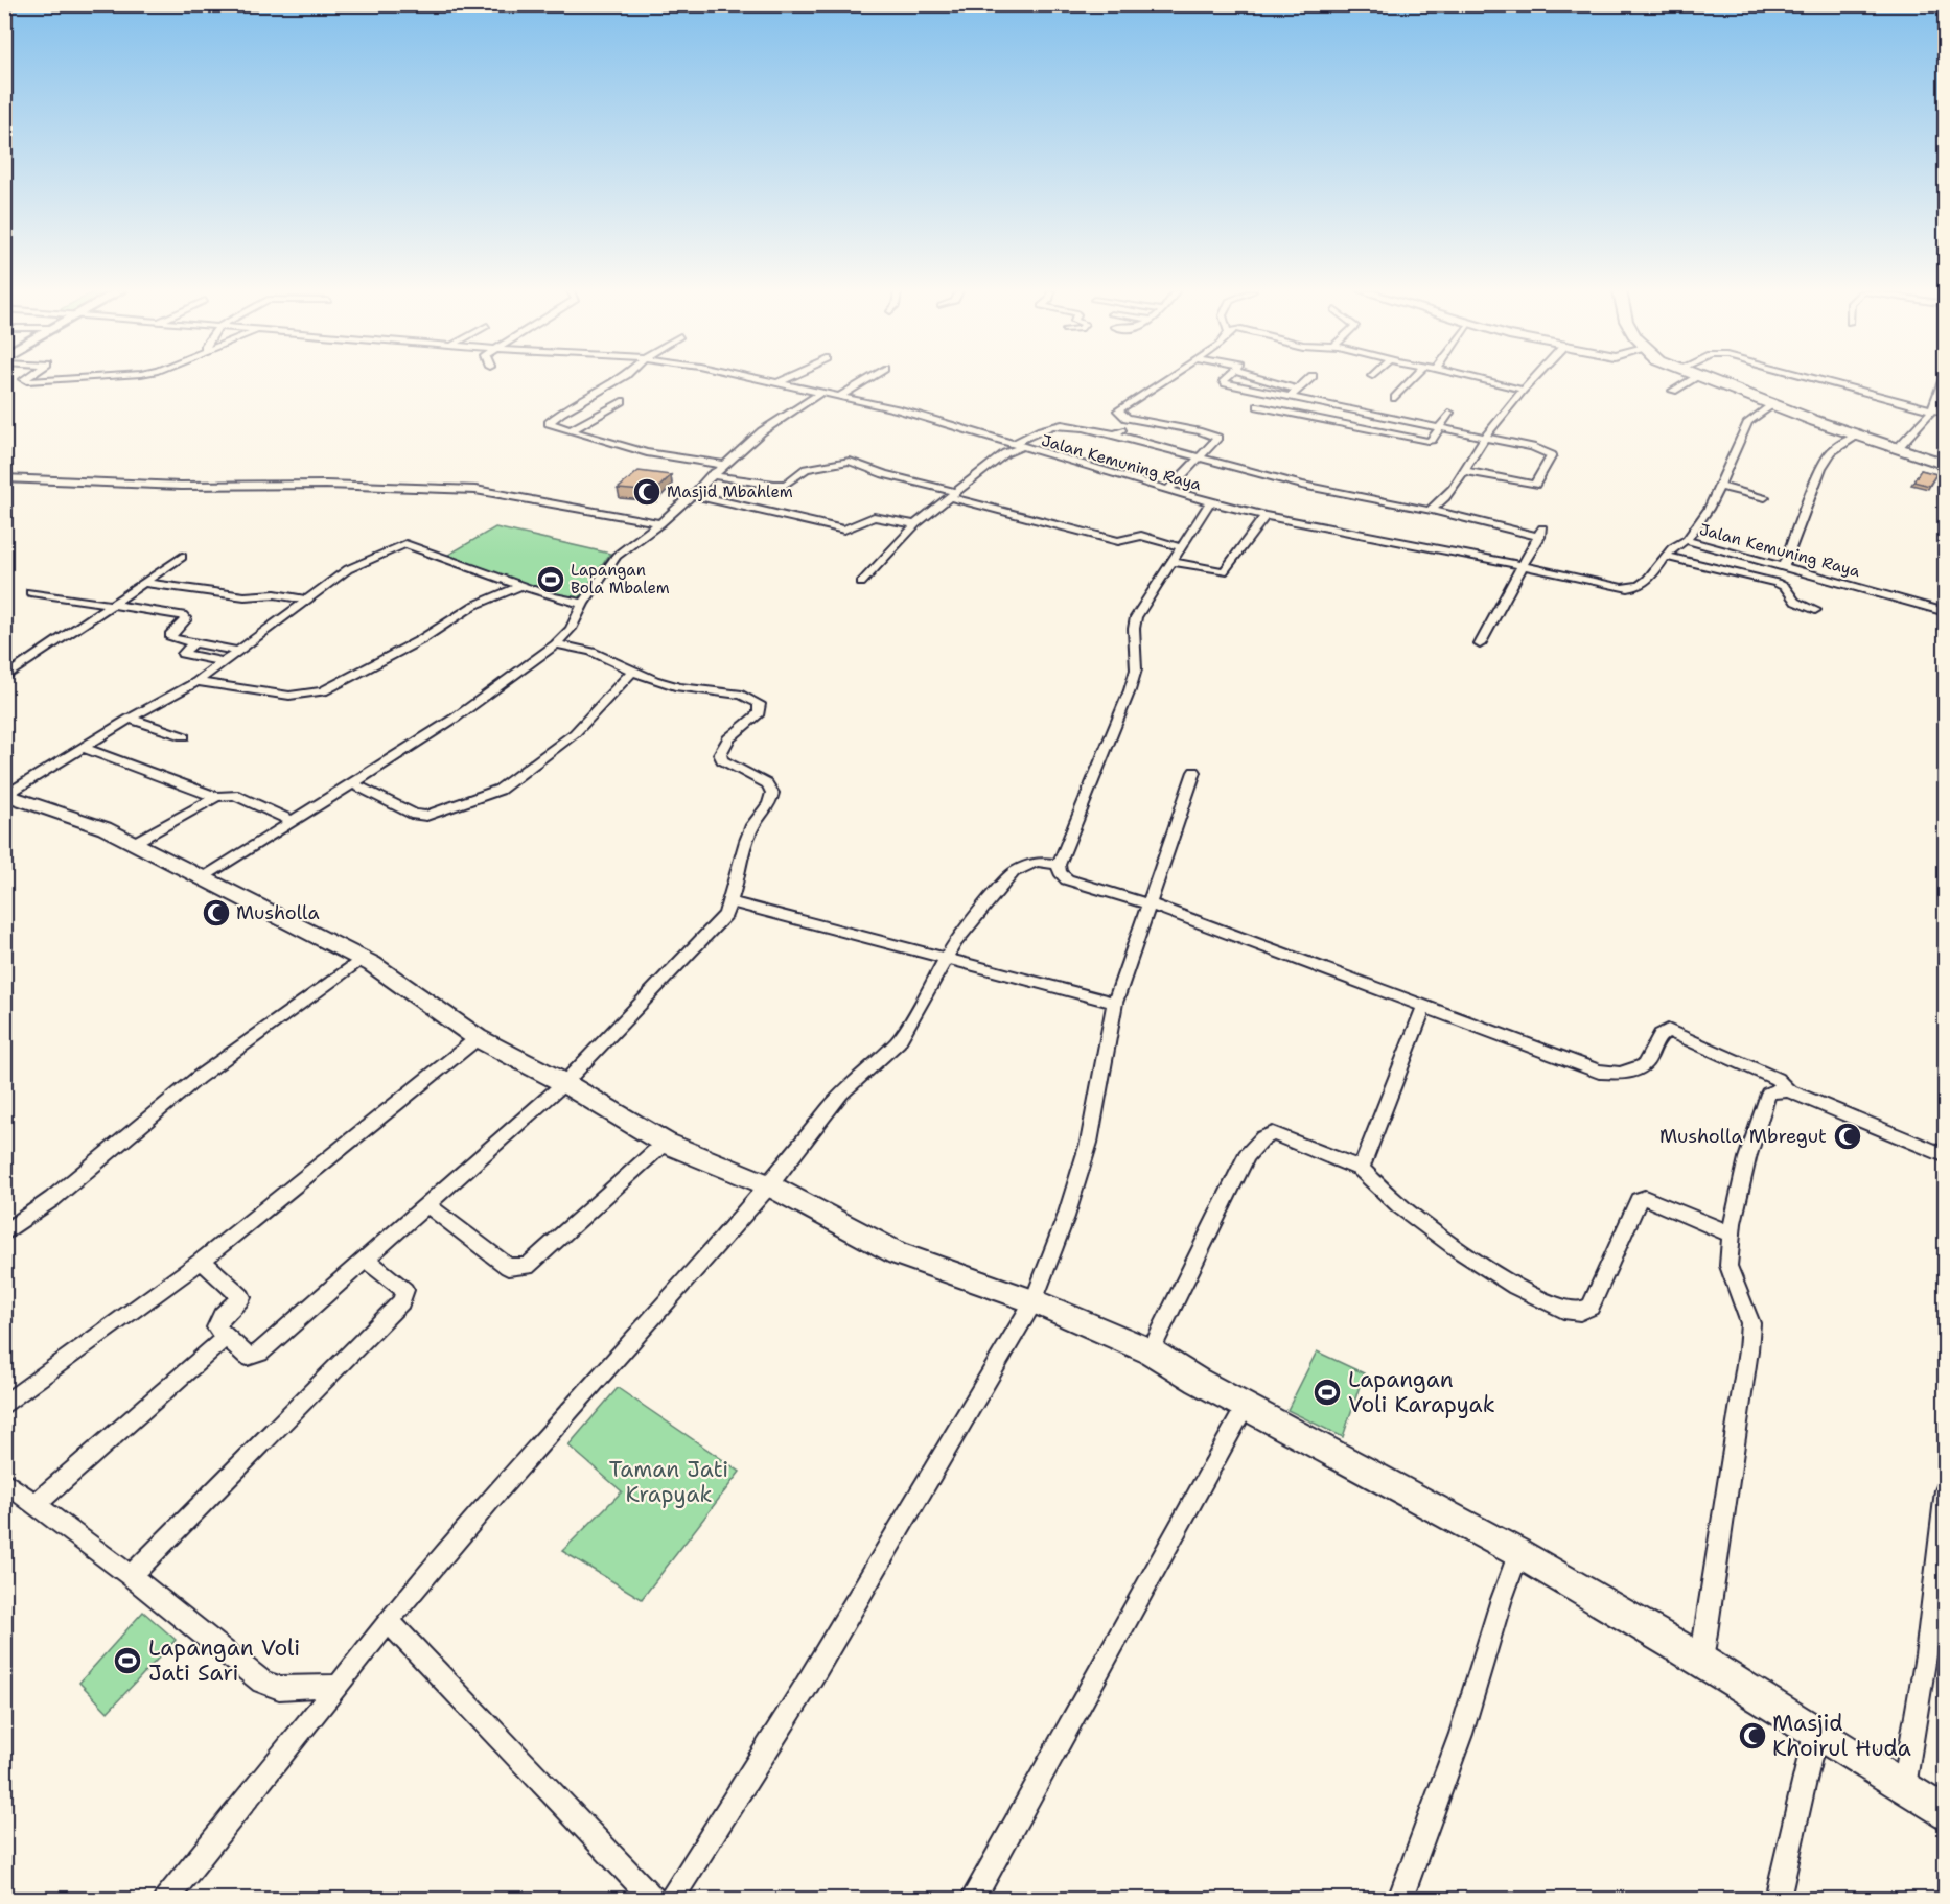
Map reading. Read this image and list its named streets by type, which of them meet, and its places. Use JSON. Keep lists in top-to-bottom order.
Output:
{
  "streets": {
    "street": ["Jalan Kemuning Raya"]
  },
  "parks": ["Taman Jati Krapyak"],
  "places": {
    "mosque": [
      "Masjid Mbahlem",
      "Musholla",
      "Musholla Mbregut",
      "Masjid Khoirul Huda"
    ],
    "sports": ["Lapangan Bola Mbalem", "Lapangan Voli Karapyak", "Lapangan Voli Jati Sari"]
  }
}
